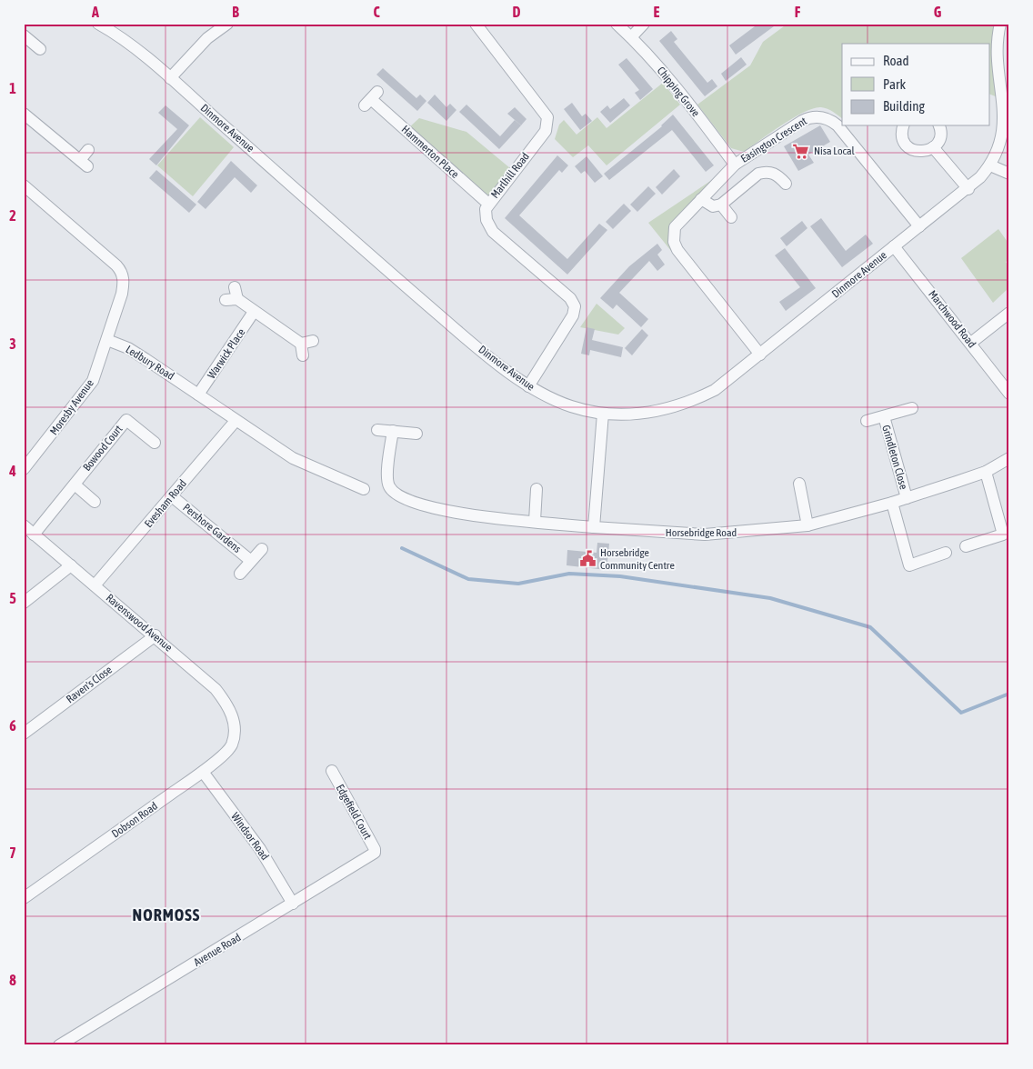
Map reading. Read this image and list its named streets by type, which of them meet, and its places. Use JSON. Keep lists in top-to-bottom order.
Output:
{
  "streets": {
    "street": [
      "Chipping Grove",
      "Dinmore Avenue",
      "Easington Crescent",
      "Hammerton Place",
      "Marlhill Road",
      "Marchwood Road",
      "Warwick Place",
      "Ledbury Road",
      "Moresby Avenue",
      "Bowood Court",
      "Grindleton Close",
      "Evesham Road",
      "Pershore Gardens",
      "Horsebridge Road",
      "Ravenswood Avenue",
      "Raven's Close",
      "Edgefield Court",
      "Dobson Road",
      "Windsor Road",
      "Avenue Road"
    ]
  },
  "crossings": [
    ["Chipping Grove", "Easington Crescent"],
    ["Dinmore Avenue", "Easington Crescent"],
    ["Dinmore Avenue", "Marlhill Road"],
    ["Dinmore Avenue", "Marchwood Road"],
    ["Hammerton Place", "Marlhill Road"],
    ["Warwick Place", "Ledbury Road"],
    ["Ledbury Road", "Moresby Avenue"],
    ["Ledbury Road", "Evesham Road"],
    ["Bowood Court", "Ravenswood Avenue"],
    ["Grindleton Close", "Horsebridge Road"],
    ["Evesham Road", "Pershore Gardens"],
    ["Evesham Road", "Ravenswood Avenue"],
    ["Ravenswood Avenue", "Raven's Close"],
    ["Ravenswood Avenue", "Dobson Road"],
    ["Edgefield Court", "Avenue Road"],
    ["Dobson Road", "Windsor Road"],
    ["Windsor Road", "Avenue Road"]
  ],
  "districts": ["NORMOSS"],
  "places": {
    "supermarket": ["Nisa Local"],
    "public building": ["Horsebridge Community Centre"]
  },
  "legend": ["Road", "Park", "Building"],
  "grid": {
    "columns": [
      "A",
      "B",
      "C",
      "D",
      "E",
      "F",
      "G"
    ],
    "rows": [
      "1",
      "2",
      "3",
      "4",
      "5",
      "6",
      "7",
      "8"
    ]
  }
}
